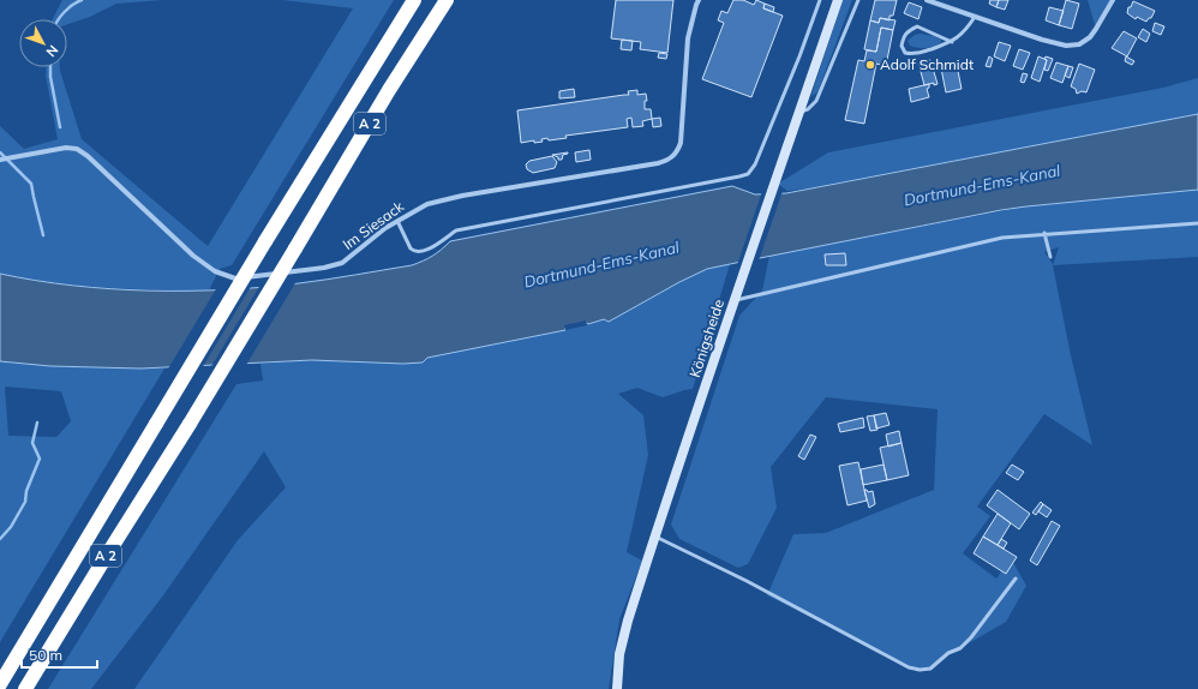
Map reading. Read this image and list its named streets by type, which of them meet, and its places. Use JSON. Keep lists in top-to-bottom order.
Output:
{
  "streets": {
    "highway": ["A 2"],
    "main road": ["Königsheide"],
    "street": ["Im Siesack"]
  },
  "water": ["Dortmund-Ems-Kanal"],
  "places": ["Adolf Schmidt"],
  "scale_bar": "50 m",
  "north": "bottom right"
}
